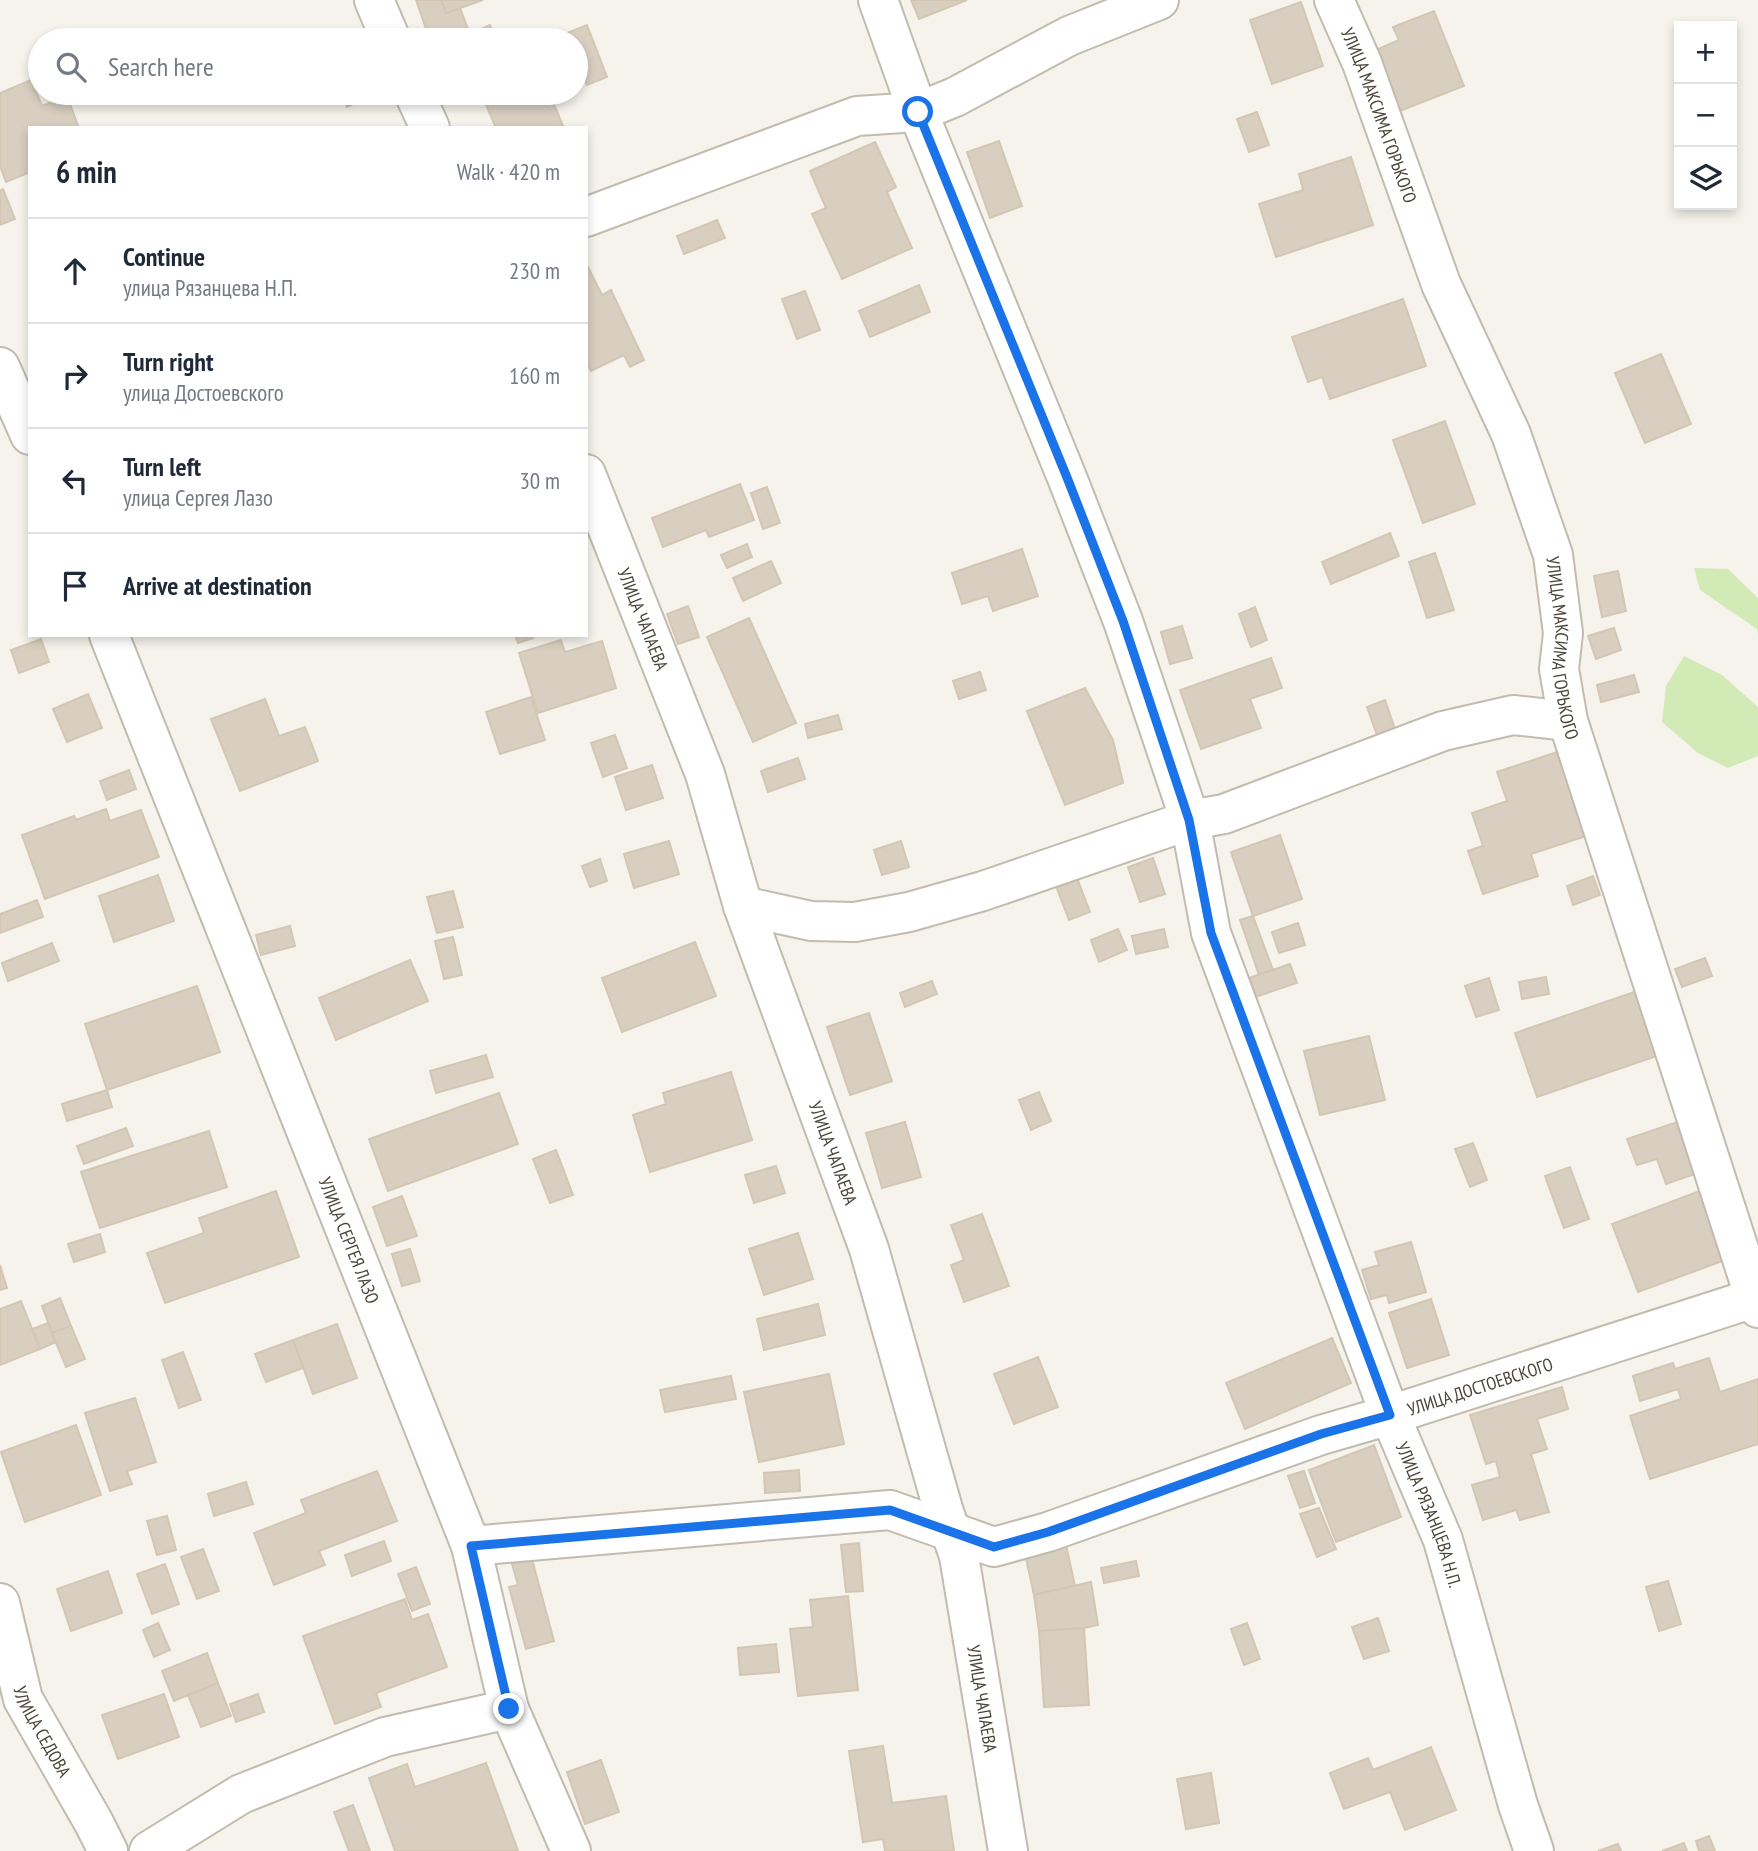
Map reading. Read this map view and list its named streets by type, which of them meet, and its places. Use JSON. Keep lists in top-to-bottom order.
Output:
{
  "streets": {
    "street": [
      "УЛИЦА МАКСИМА ГОРЬКОГО",
      "УЛИЦА ЧАПАЕВА",
      "УЛИЦА СЕРГЕЯ ЛАЗО",
      "УЛИЦА ДОСТОЕВСКОГО",
      "УЛИЦА РЯЗАНЦЕВА Н.П.",
      "УЛИЦА СЕДОВА"
    ]
  },
  "crossings": [
    ["УЛИЦА МАКСИМА ГОРЬКОГО", "УЛИЦА ДОСТОЕВСКОГО"],
    ["УЛИЦА ЧАПАЕВА", "УЛИЦА ДОСТОЕВСКОГО"],
    ["УЛИЦА СЕРГЕЯ ЛАЗО", "УЛИЦА ДОСТОЕВСКОГО"],
    ["УЛИЦА ДОСТОЕВСКОГО", "УЛИЦА РЯЗАНЦЕВА Н.П."]
  ],
  "page": {
    "map_buttons": ["+", "−"],
    "search": "Search here",
    "heading": ["6 min", "Walk · 420 m"],
    "list": [
      ["Continue", "улица Рязанцева Н.П.", "230 m"],
      ["Turn right", "улица Достоевского", "160 m"],
      ["Turn left", "улица Сергея Лазо", "30 m"],
      "Arrive at destination"
    ]
  }
}
